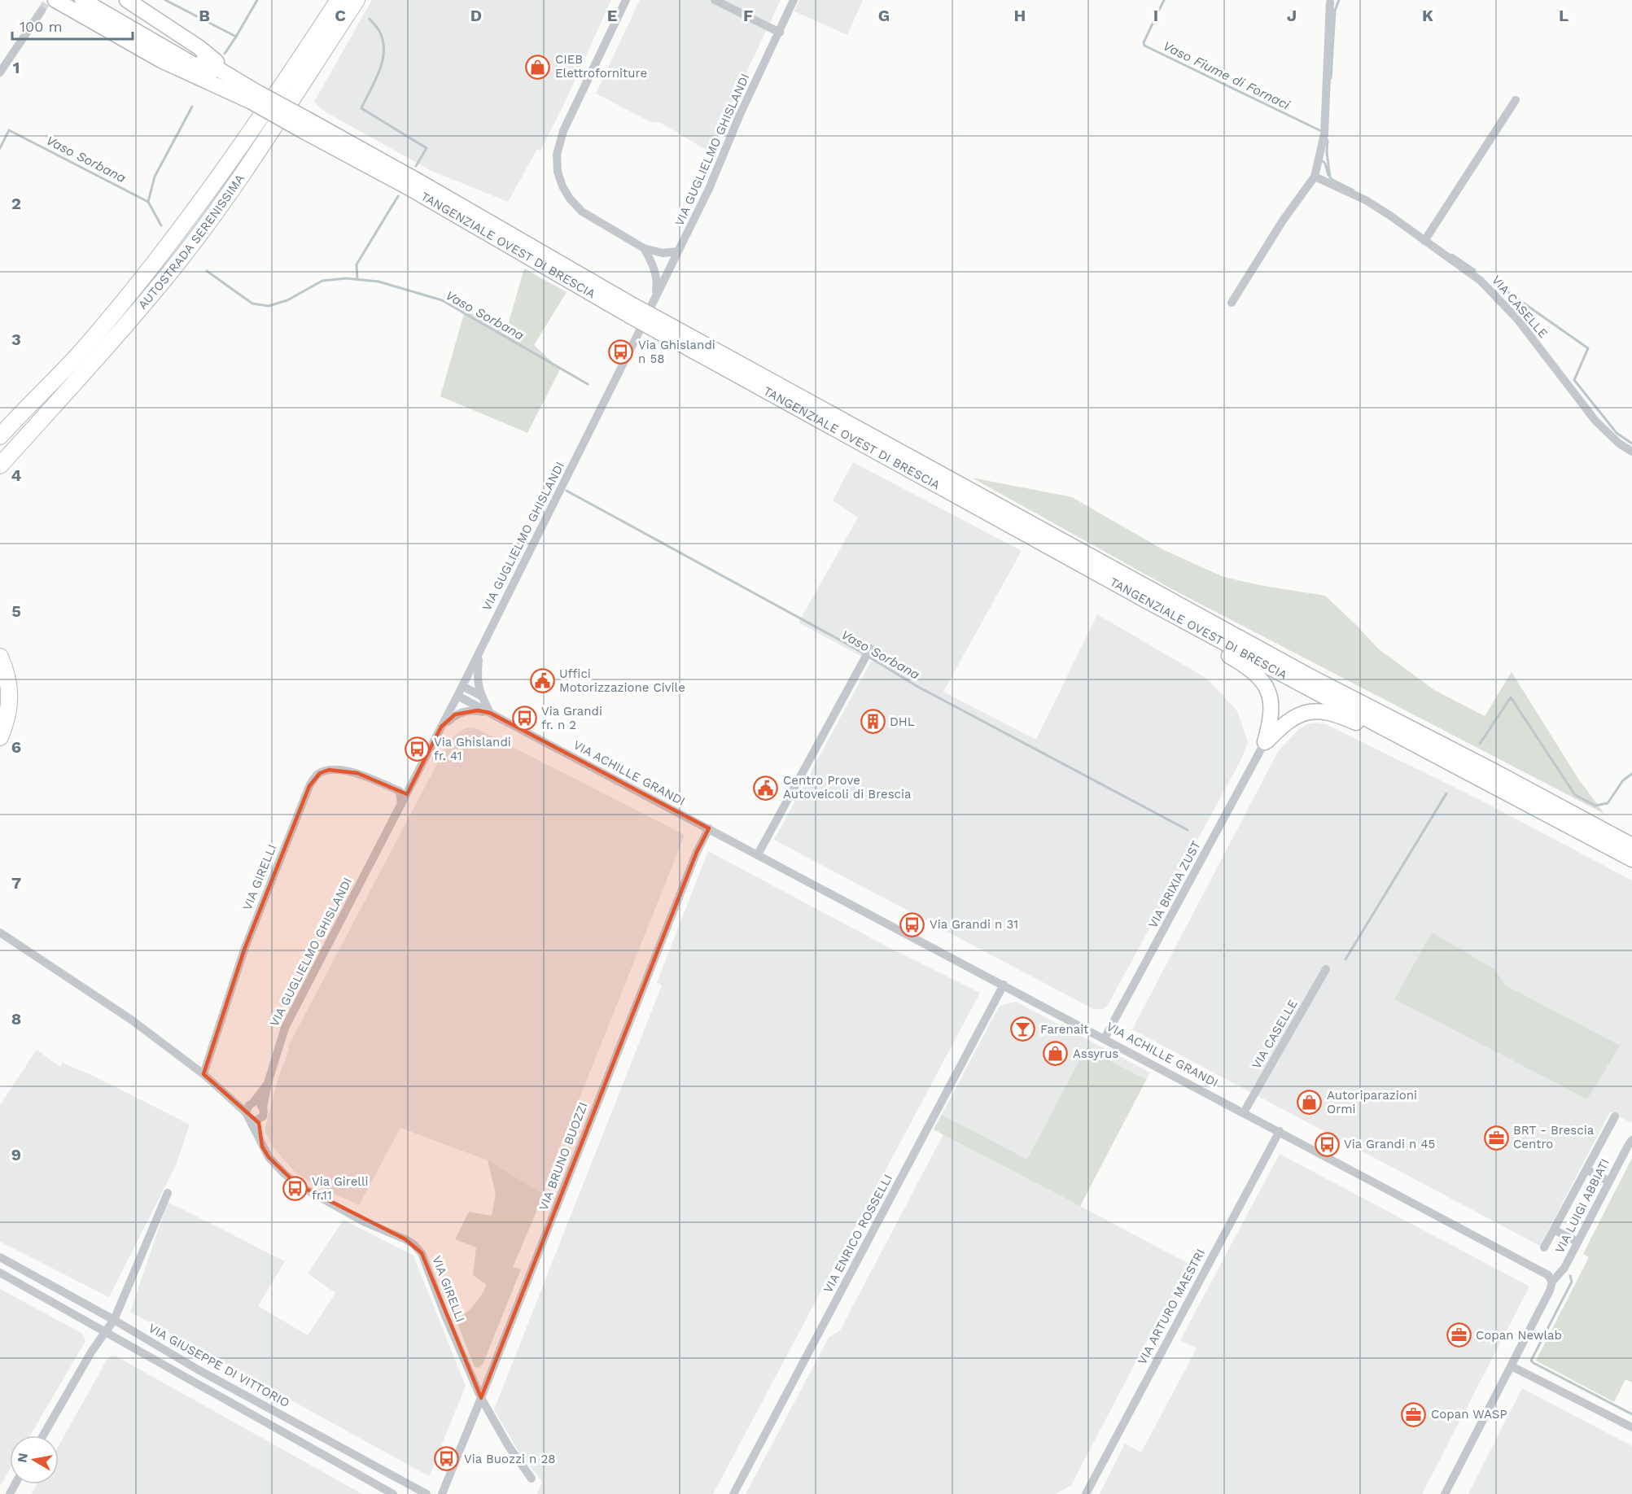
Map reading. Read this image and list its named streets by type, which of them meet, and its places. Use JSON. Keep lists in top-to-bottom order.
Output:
{
  "streets": {
    "highway": ["AUTOSTRADA SERENISSIMA", "TANGENZIALE OVEST DI BRESCIA"],
    "street": [
      "VIA GUGLIELMO GHISLANDI",
      "VIA CASELLE",
      "VIA ACHILLE GRANDI",
      "VIA GIRELLI",
      "VIA BRIXIA ZUST",
      "VIA BRUNO BUOZZI",
      "VIA LUIGI ABBIATI",
      "VIA ENRICO ROSSELLI",
      "VIA ARTURO MAESTRI",
      "VIA GIUSEPPE DI VITTORIO"
    ]
  },
  "crossings": [
    ["VIA GUGLIELMO GHISLANDI", "VIA ACHILLE GRANDI"],
    ["VIA GUGLIELMO GHISLANDI", "VIA GIRELLI"],
    ["VIA CASELLE", "VIA ACHILLE GRANDI"],
    ["VIA ACHILLE GRANDI", "VIA BRIXIA ZUST"],
    ["VIA ACHILLE GRANDI", "VIA BRUNO BUOZZI"],
    ["VIA ACHILLE GRANDI", "VIA LUIGI ABBIATI"],
    ["VIA ACHILLE GRANDI", "VIA ENRICO ROSSELLI"],
    ["VIA ACHILLE GRANDI", "VIA ARTURO MAESTRI"],
    ["VIA GIRELLI", "VIA BRUNO BUOZZI"]
  ],
  "water": ["Vaso Fiume di Fornaci", "Vaso Sorbana"],
  "places": {
    "shop": ["CIEB Elettroforniture", "Assyrus", "Autoriparazioni Ormi"],
    "bus stop": [
      "Via Ghislandi n 58",
      "Via Grandi fr. n 2",
      "Via Ghislandi fr. 41",
      "Via Grandi n 31",
      "Via Grandi n 45",
      "Via Girelli fr.11",
      "Via Buozzi n 28"
    ],
    "public building": ["Uffici Motorizzazione Civile", "Centro Prove Autoveicoli di Brescia"],
    "building": ["DHL"],
    "bar": ["Farenait"],
    "office": ["BRT - Brescia Centro", "Copan Newlab", "Copan WASP"]
  },
  "scale_bar": "100 m",
  "north": "left",
  "grid": {
    "columns": [
      "B",
      "C",
      "D",
      "E",
      "F",
      "G",
      "H",
      "I",
      "J",
      "K",
      "L"
    ],
    "rows": [
      "1",
      "2",
      "3",
      "4",
      "5",
      "6",
      "7",
      "8",
      "9"
    ]
  }
}
